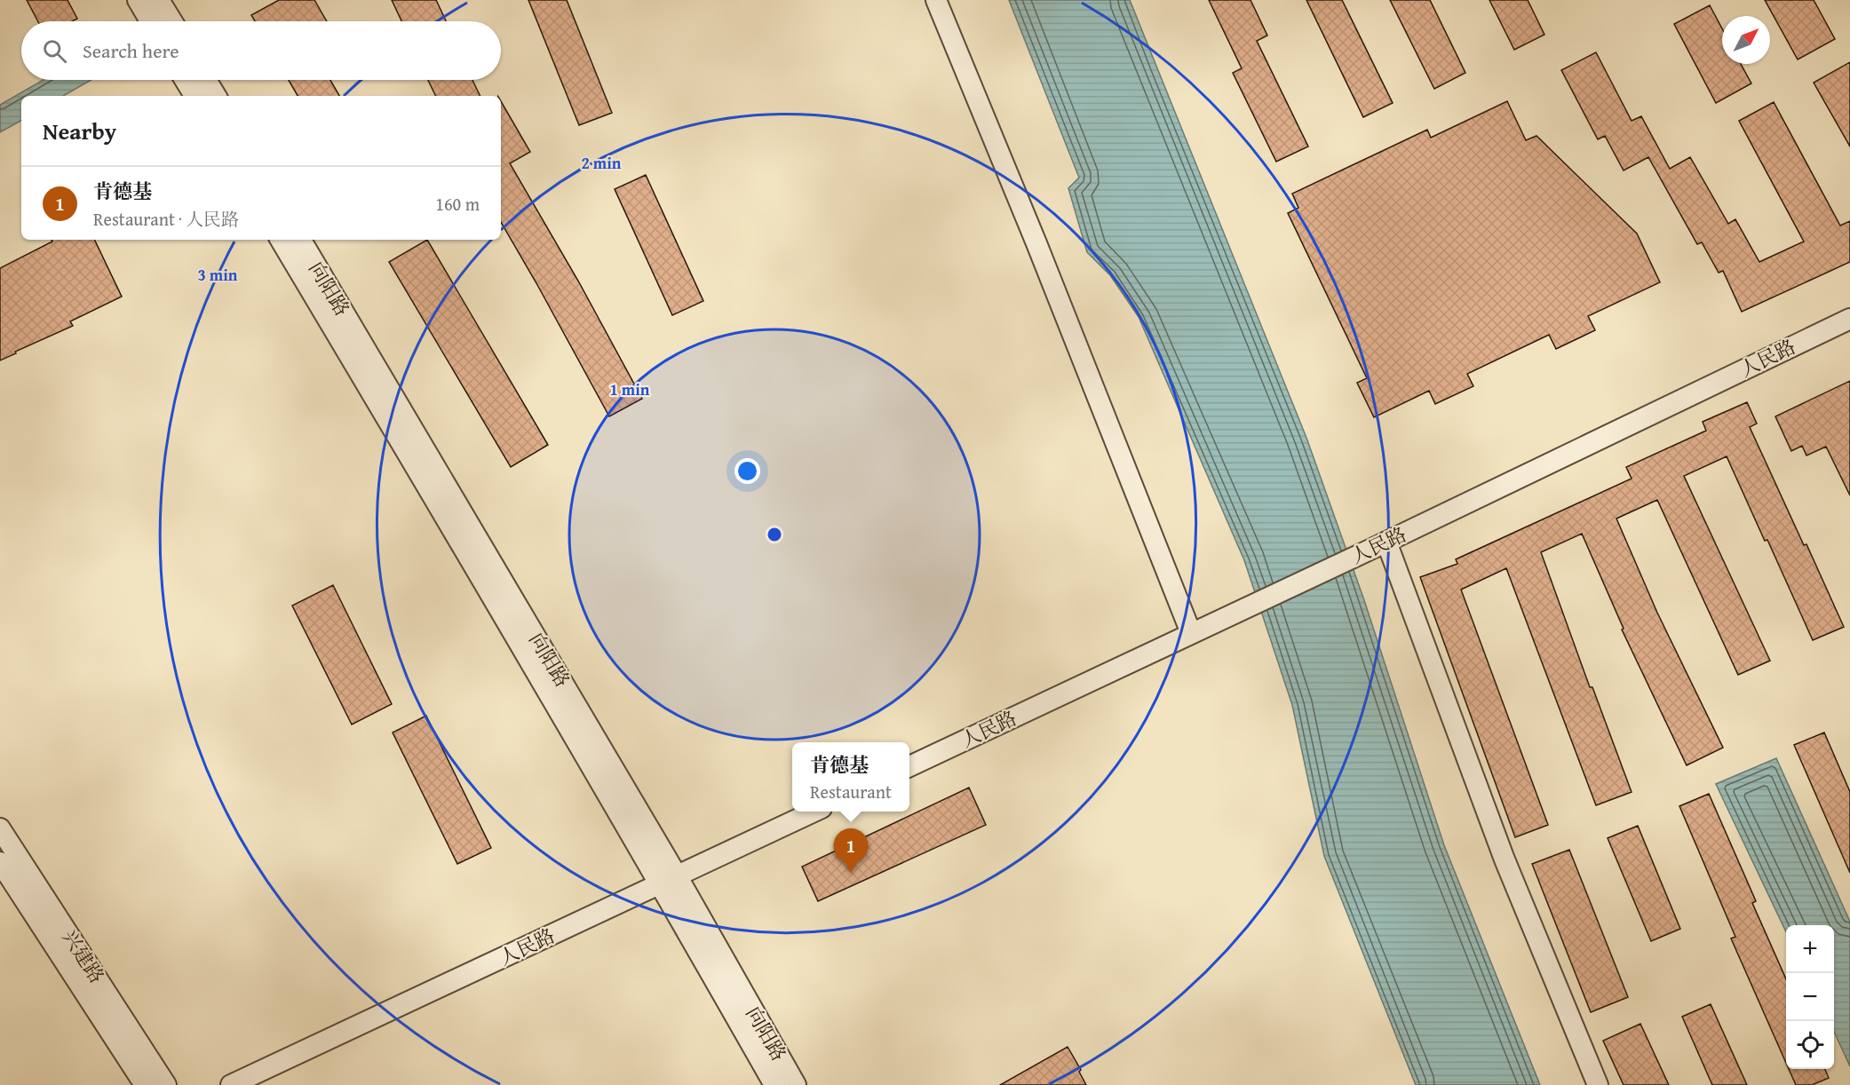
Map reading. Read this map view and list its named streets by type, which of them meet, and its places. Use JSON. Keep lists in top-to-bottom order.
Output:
{
  "streets": {
    "street": ["向阳路", "人民路", "兴建路"]
  },
  "crossings": [
    ["向阳路", "人民路"]
  ],
  "north": "top right",
  "page": {
    "search": "Search here",
    "heading": "Nearby",
    "list": [
      {
        "mark": "1",
        "name": "肯德基",
        "note": "Restaurant · 人民路",
        "value": "160 m"
      }
    ],
    "popup": ["肯德基", "Restaurant"],
    "pins": "1",
    "map_buttons": ["+", "−"]
  },
  "rings": ["2 min", "3 min", "1 min"]
}
